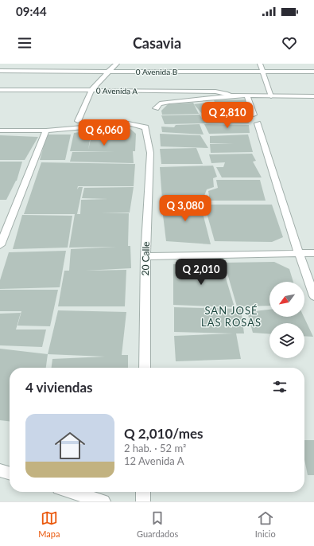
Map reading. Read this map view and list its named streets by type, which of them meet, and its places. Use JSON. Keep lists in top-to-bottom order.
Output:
{
  "streets": {
    "street": ["0 Avenida B", "0 Avenida A", "20 Calle"]
  },
  "districts": ["SAN JOSÉ LAS ROSAS"],
  "north": "bottom left",
  "page": {
    "status": "09:44",
    "header": "Casavia",
    "price": [
      "Q 2,810",
      "Q 6,060",
      "Q 3,080",
      "Q 2,010"
    ],
    "heading": "4 viviendas",
    "list": [
      {
        "name": "Q 2,010/mes",
        "note": "2 hab. · 52 m² · 12 Avenida A"
      }
    ],
    "tabs": ["Mapa", "Guardados", "Inicio"]
  }
}
